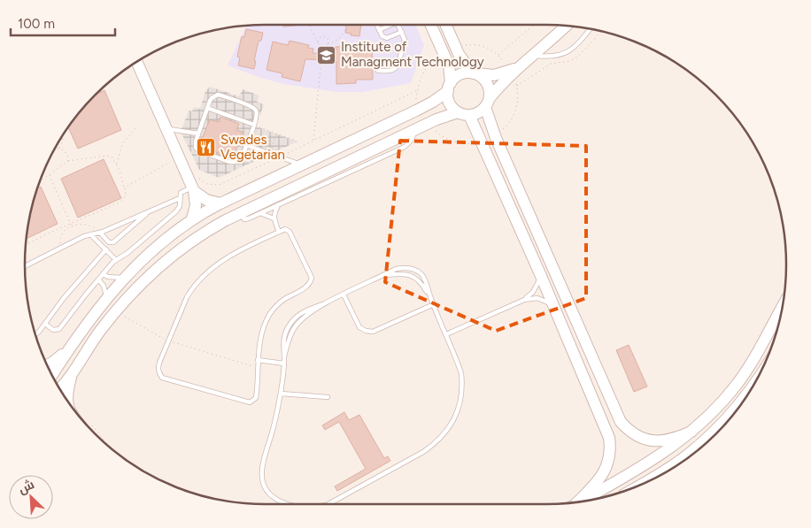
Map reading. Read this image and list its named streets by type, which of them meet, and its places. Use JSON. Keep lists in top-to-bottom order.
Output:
{
  "places": {
    "school or university": ["Institute of Managment Technology"],
    "restaurant": ["Swades Vegetarian"]
  },
  "scale_bar": "100 m",
  "north": "top left"
}
